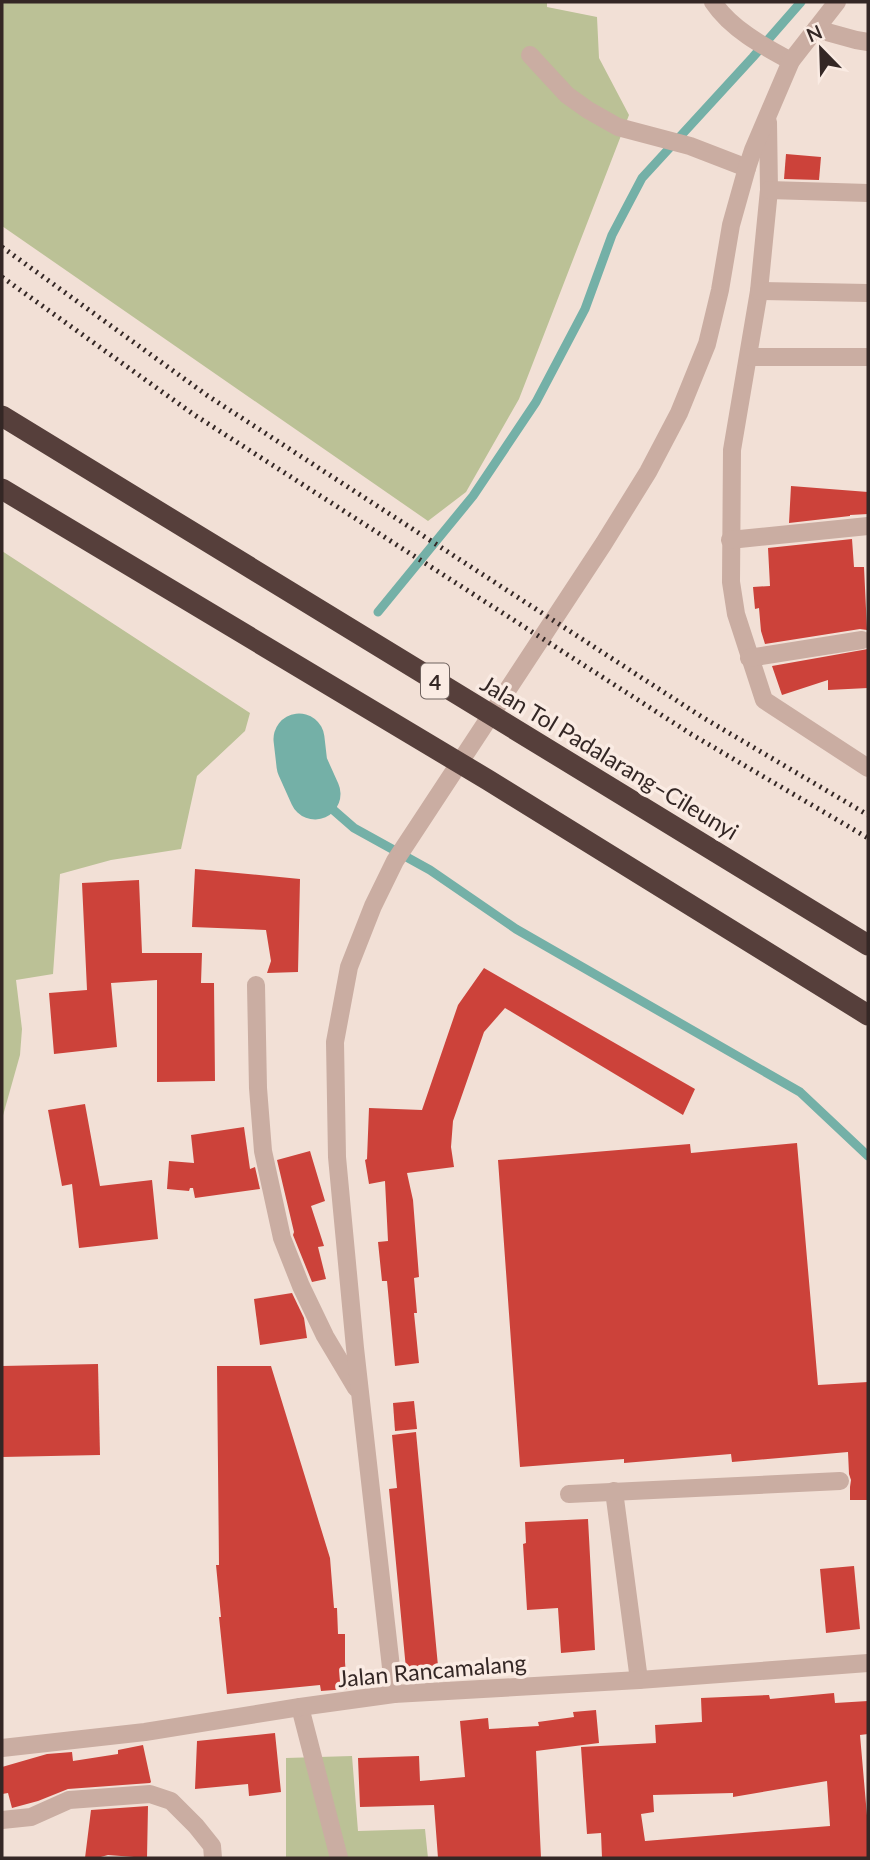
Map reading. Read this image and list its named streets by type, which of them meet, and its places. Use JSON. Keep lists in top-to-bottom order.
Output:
{
  "streets": {
    "highway": ["4", "Jalan Tol Padalarang–Cileunyi"],
    "street": ["Jalan Rancamalang"]
  },
  "north": "top left"
}
